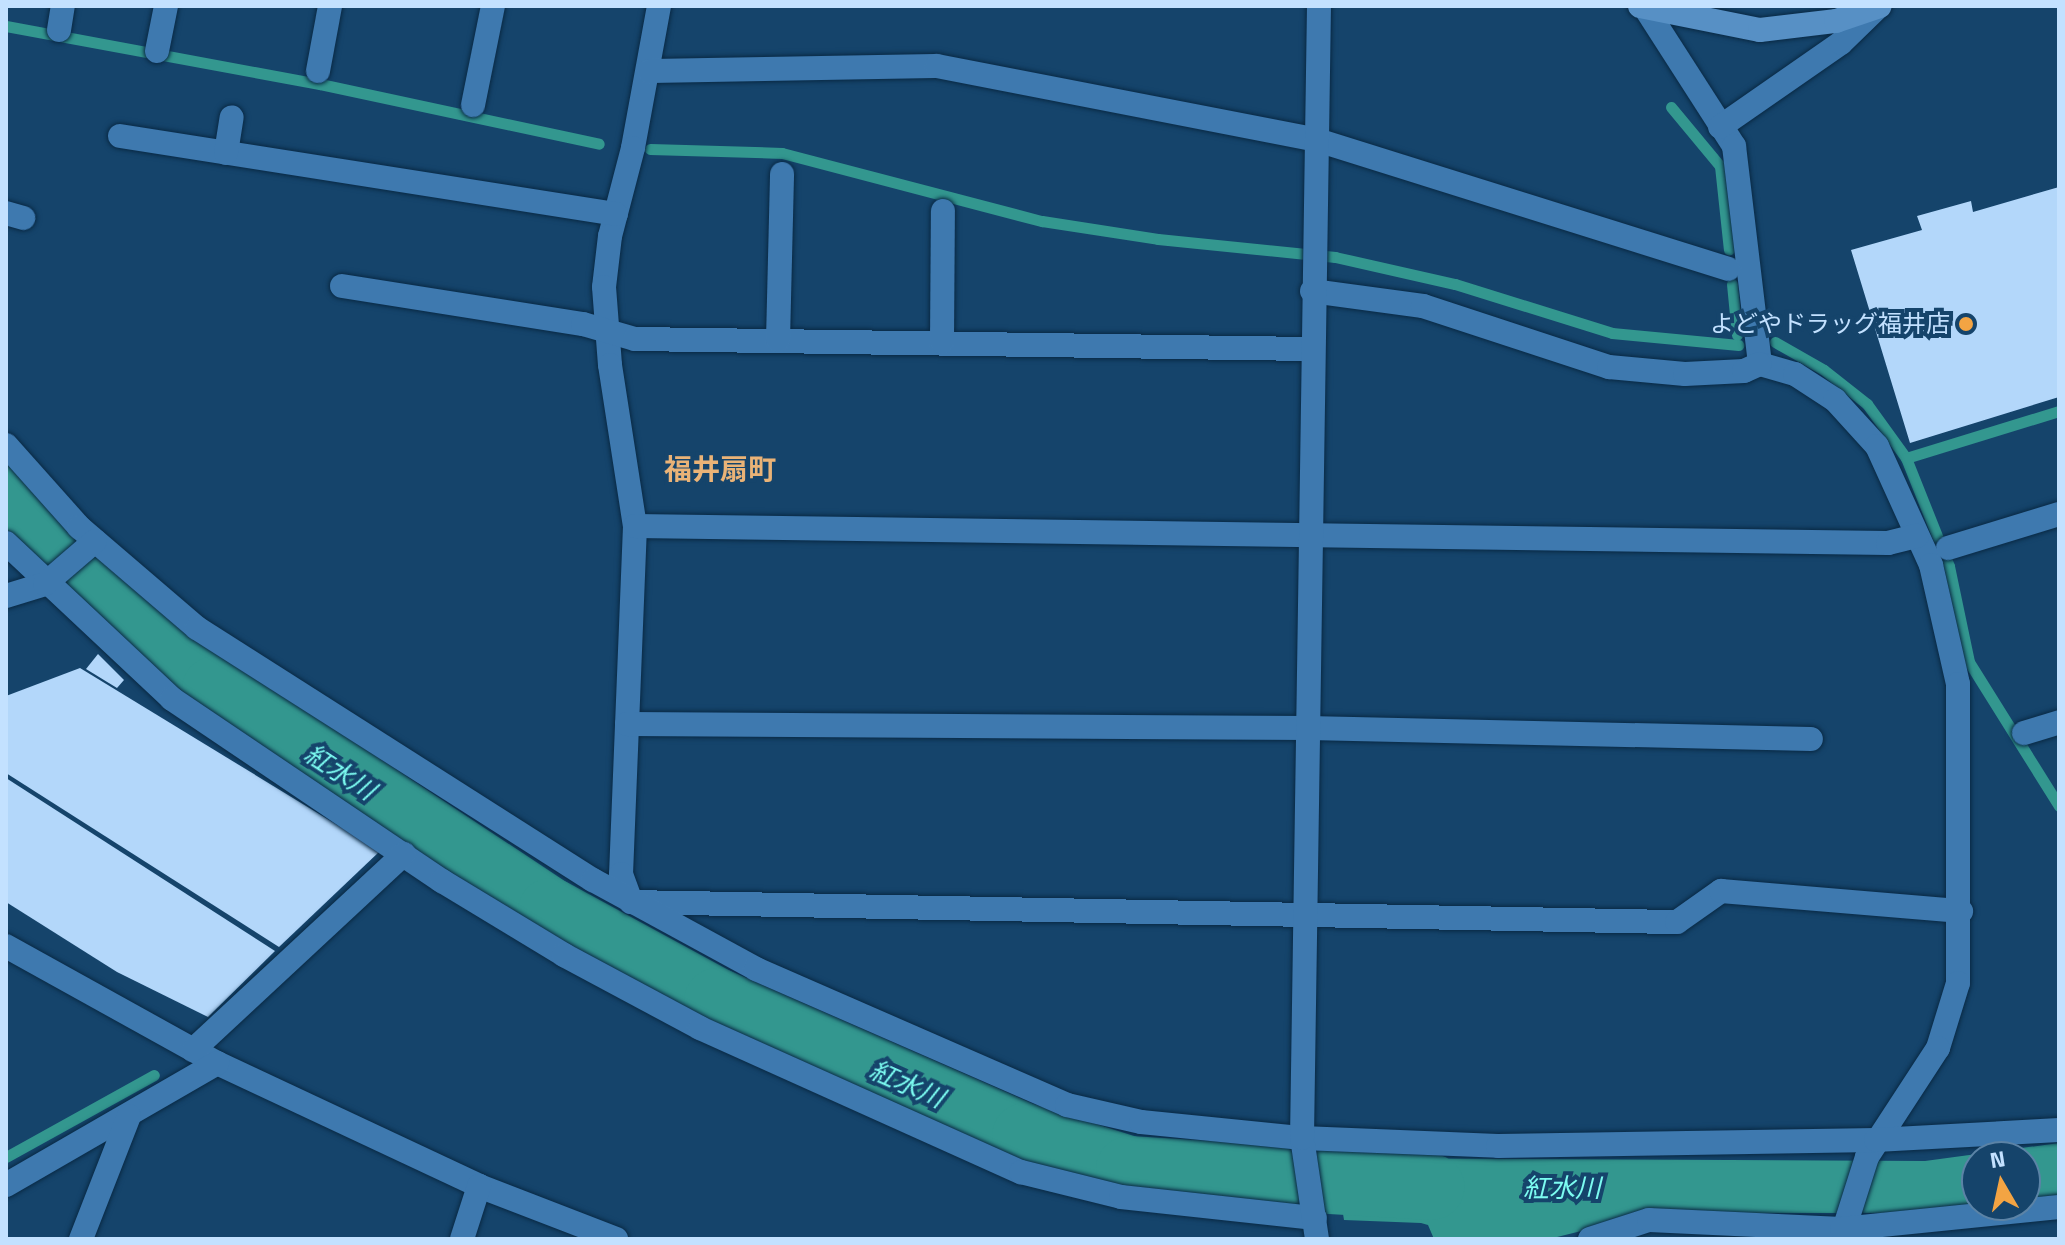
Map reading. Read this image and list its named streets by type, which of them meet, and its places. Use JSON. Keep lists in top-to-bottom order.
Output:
{
  "districts": ["福井扇町"],
  "water": ["紅水川"],
  "places": ["よどやドラッグ福井店"],
  "north": "top"
}
